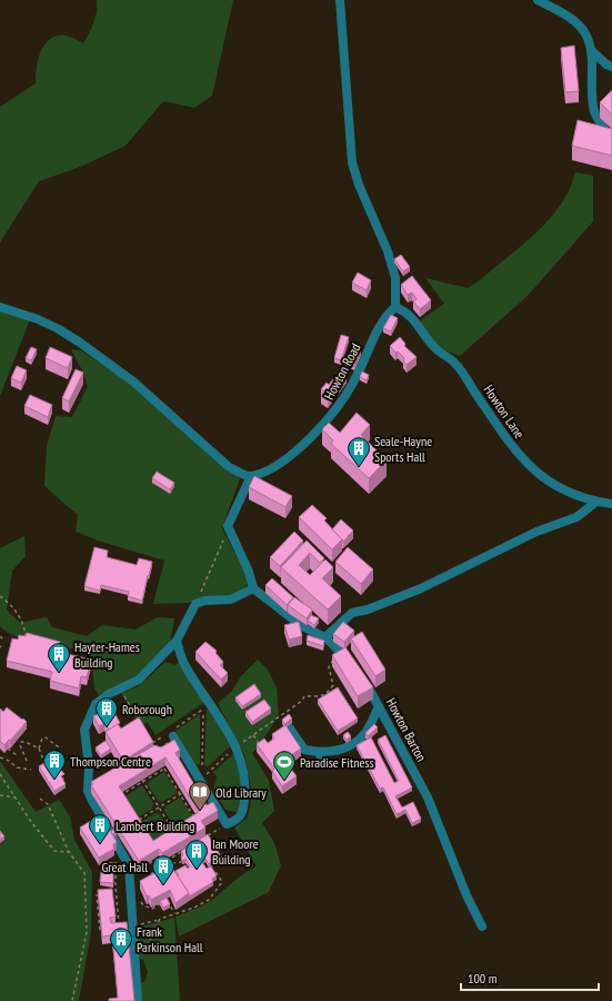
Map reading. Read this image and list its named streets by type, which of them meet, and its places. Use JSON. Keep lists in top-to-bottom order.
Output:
{
  "streets": {
    "street": ["Howton Road", "Howton Lane", "Howton Barton"]
  },
  "crossings": [
    ["Howton Road", "Howton Lane"]
  ],
  "places": {
    "building": [
      "Seale-Hayne Sports Hall",
      "Hayter-Hames Building",
      "Roborough",
      "Thompson Centre",
      "Lambert Building",
      "Ian Moore Building",
      "Great Hall",
      "Frank Parkinson Hall"
    ],
    "sports": ["Paradise Fitness"],
    "library": ["Old Library"]
  },
  "scale_bar": "100 m"
}
